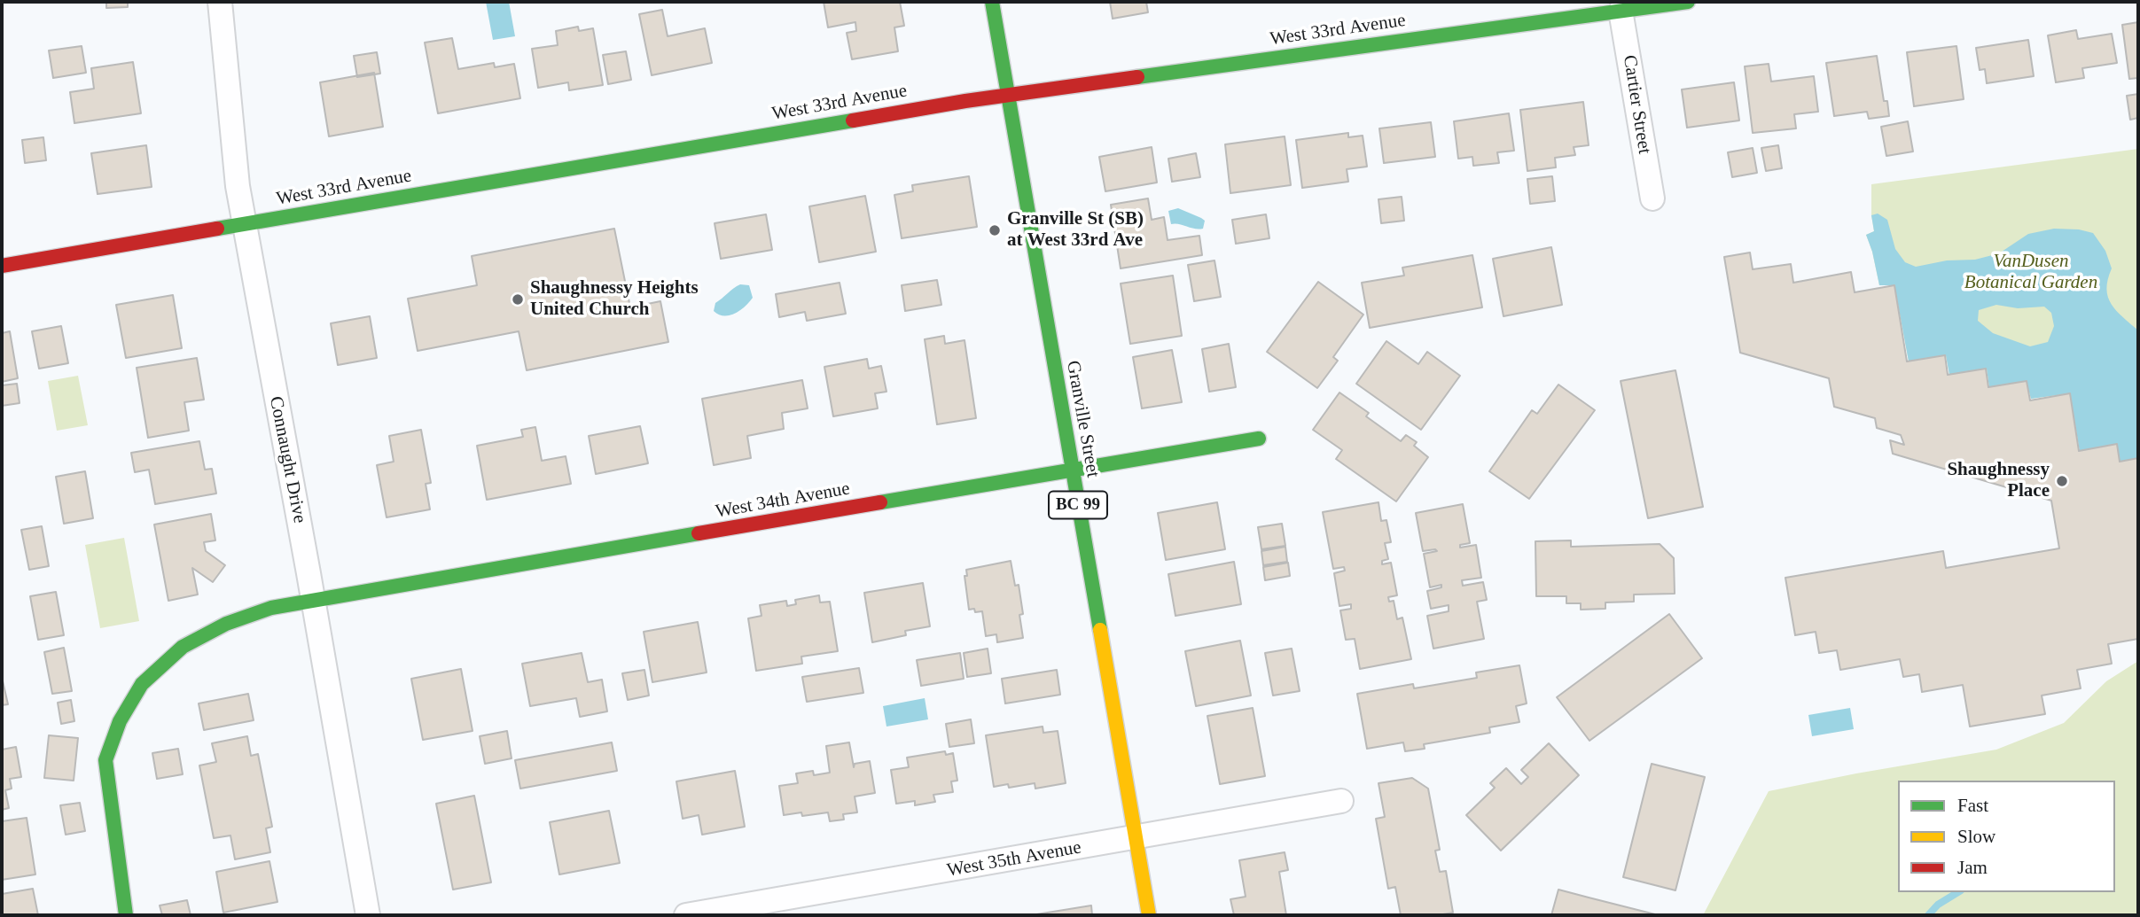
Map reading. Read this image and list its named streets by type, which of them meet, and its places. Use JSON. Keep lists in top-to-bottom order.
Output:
{
  "streets": {
    "main road": [
      "West 33rd Avenue",
      "Granville Street",
      "West 34th Avenue",
      "BC 99"
    ],
    "street": ["Cartier Street", "Connaught Drive", "West 35th Avenue"]
  },
  "crossings": [
    ["West 33rd Avenue", "Cartier Street"],
    ["West 33rd Avenue", "Granville Street"],
    ["West 33rd Avenue", "Connaught Drive"],
    ["Granville Street", "West 34th Avenue"],
    ["Granville Street", "West 35th Avenue"],
    ["Connaught Drive", "West 34th Avenue"]
  ],
  "parks": ["VanDusen Botanical Garden"],
  "places": ["Granville St (SB) at West 33rd Ave", "Shaughnessy Heights United Church", "Shaughnessy Place"],
  "legend": ["Fast", "Slow", "Jam"]
}
